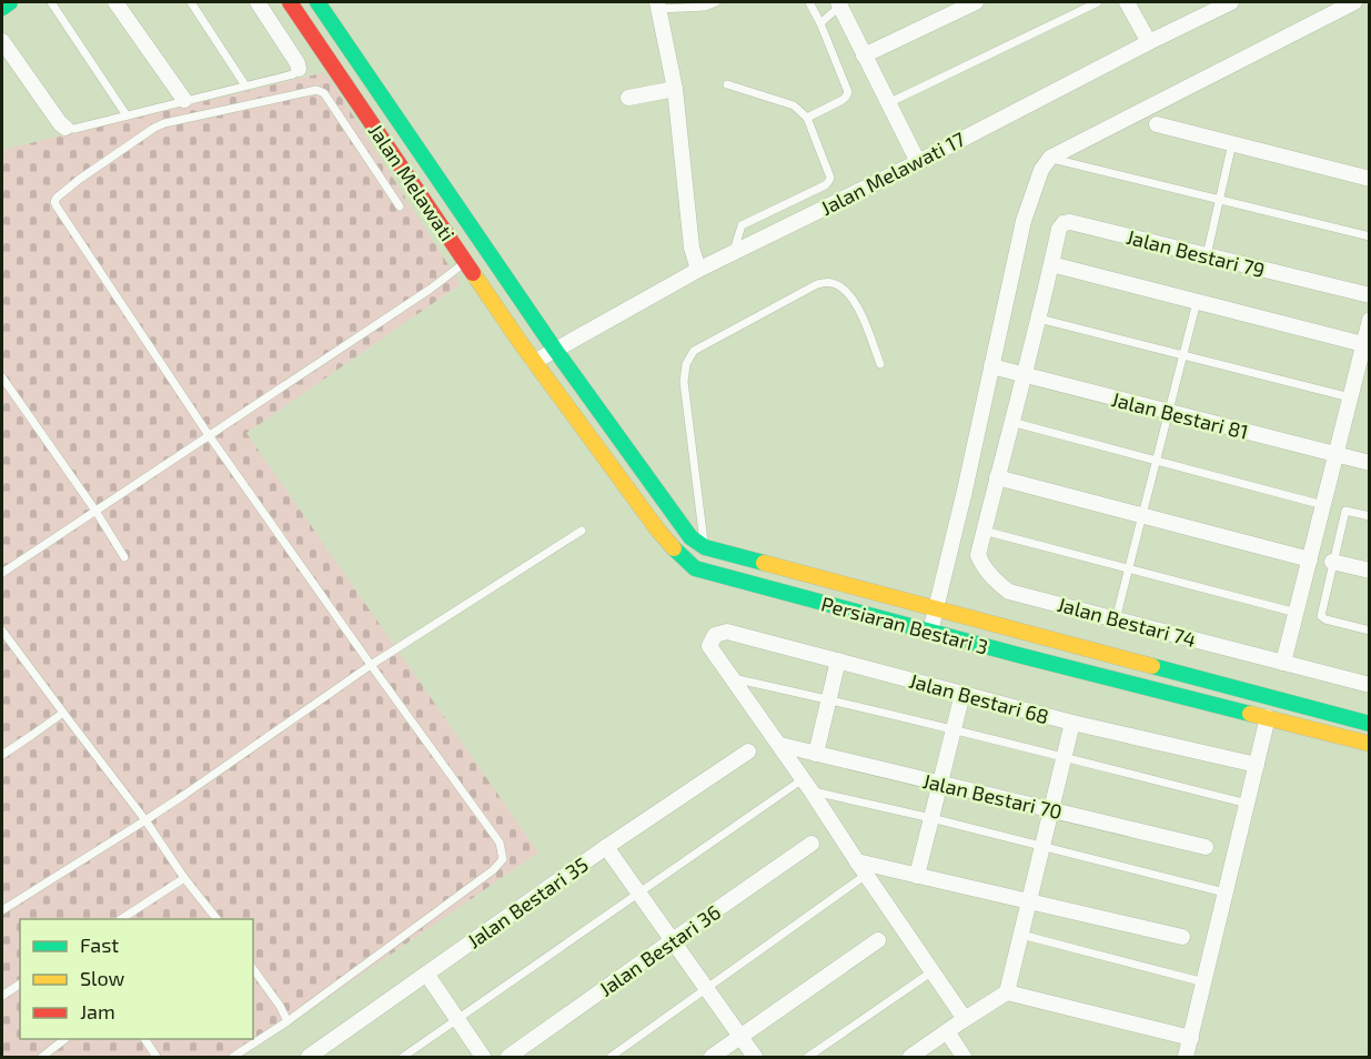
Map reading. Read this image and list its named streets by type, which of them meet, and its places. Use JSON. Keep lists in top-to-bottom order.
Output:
{
  "streets": {
    "street": [
      "Jalan Melawati 17",
      "Jalan Melawati",
      "Jalan Bestari 79",
      "Jalan Bestari 81",
      "Jalan Bestari 74",
      "Persiaran Bestari 3",
      "Jalan Bestari 68",
      "Jalan Bestari 70",
      "Jalan Bestari 35",
      "Jalan Bestari 36"
    ]
  },
  "crossings": [
    ["Jalan Melawati 17", "Jalan Melawati"],
    ["Jalan Melawati 17", "Persiaran Bestari 3"],
    ["Jalan Melawati", "Persiaran Bestari 3"],
    ["Jalan Bestari 79", "Jalan Bestari 81"],
    ["Jalan Bestari 79", "Jalan Bestari 74"],
    ["Jalan Bestari 81", "Jalan Bestari 74"]
  ],
  "legend": ["Fast", "Slow", "Jam"]
}
